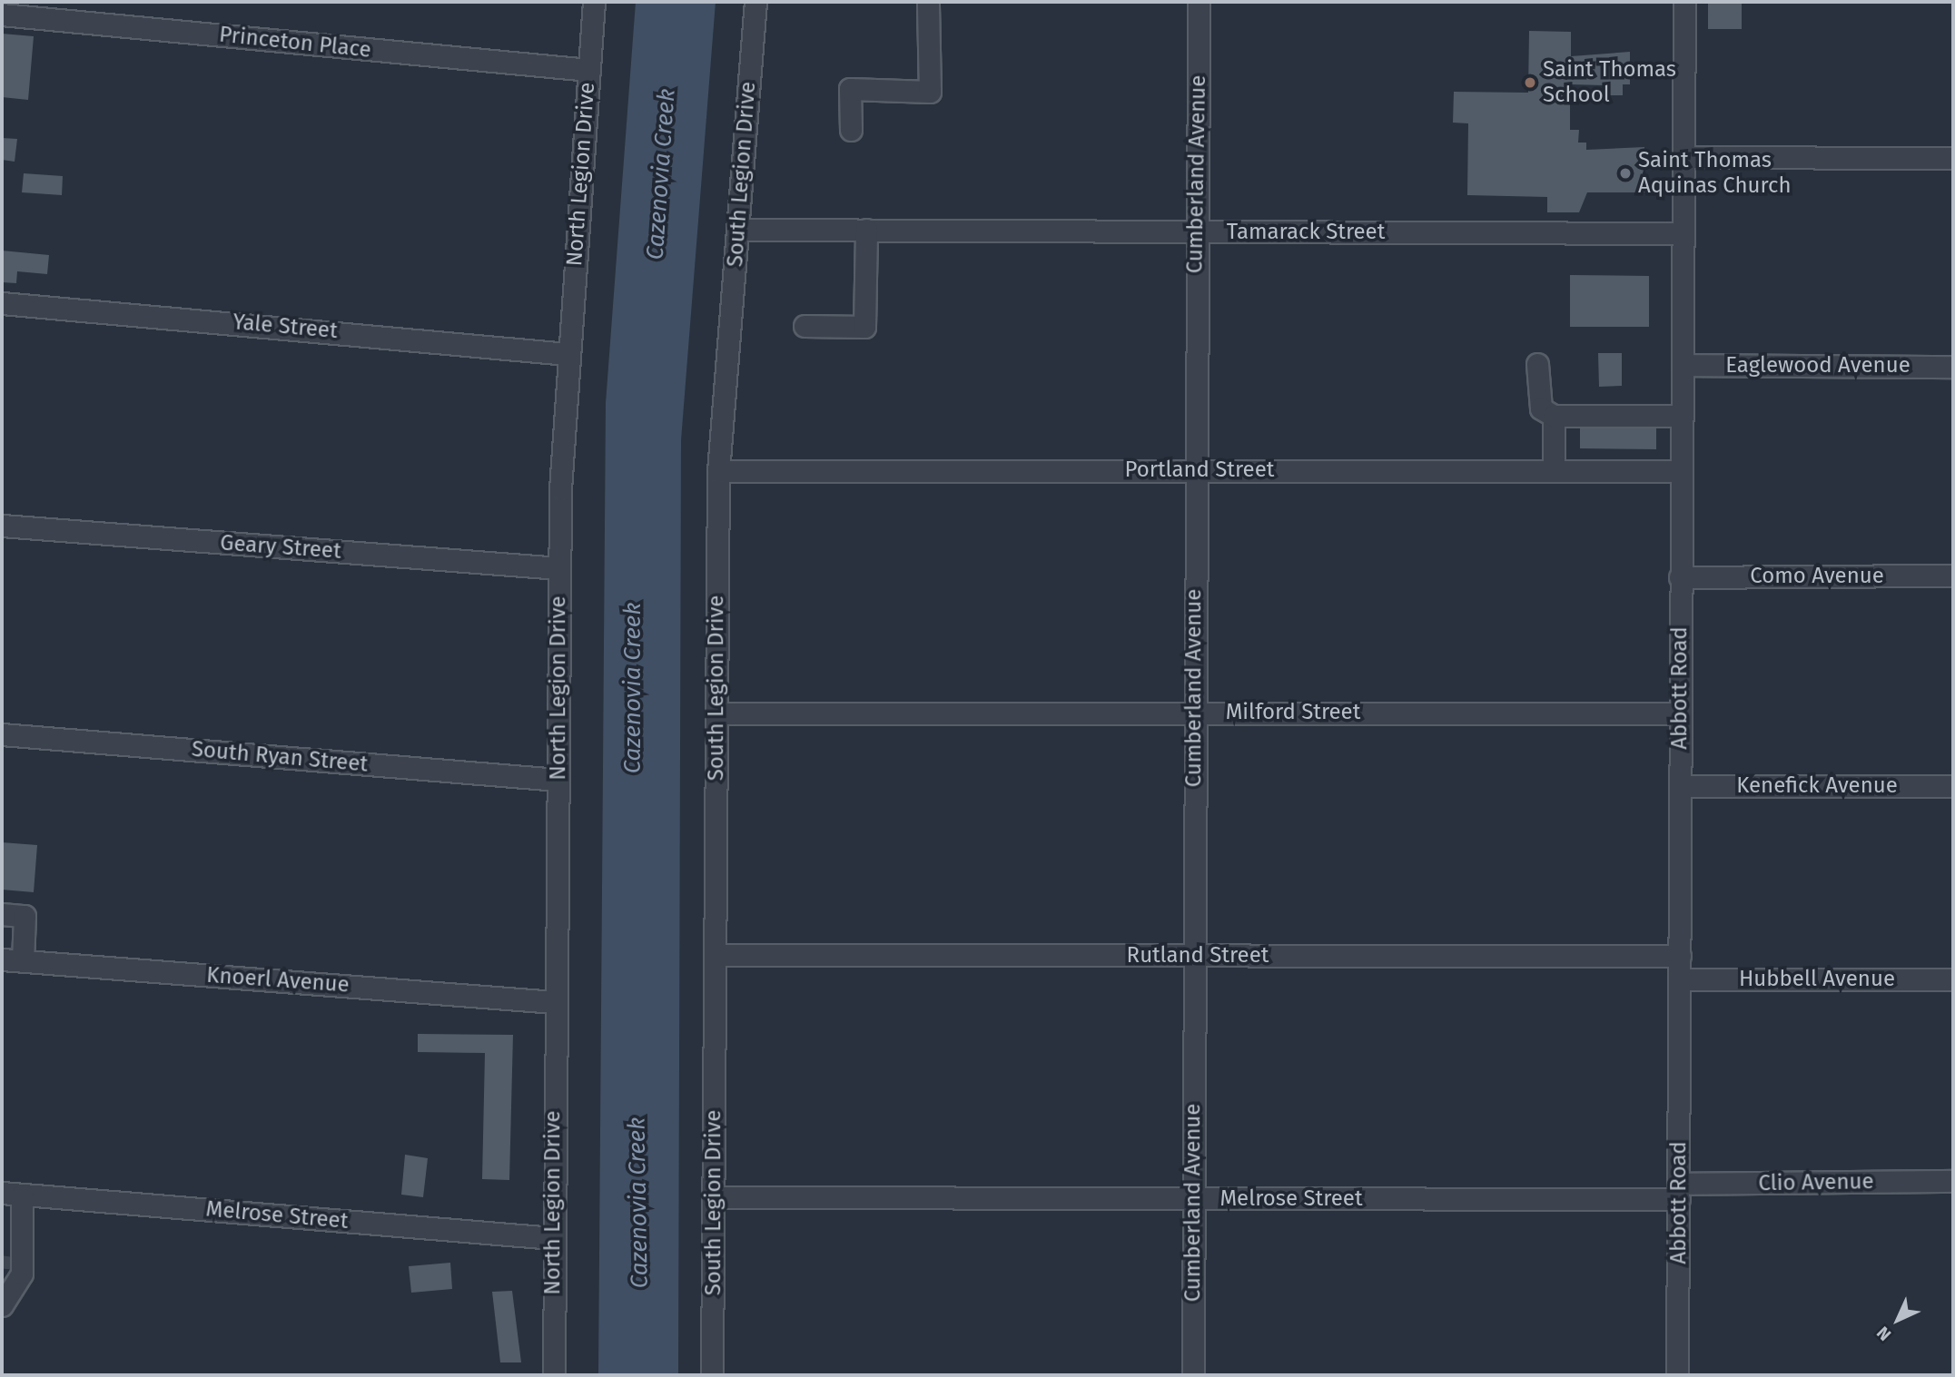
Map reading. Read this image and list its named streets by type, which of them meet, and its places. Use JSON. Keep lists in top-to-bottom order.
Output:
{
  "streets": {
    "street": [
      "Princeton Place",
      "North Legion Drive",
      "South Legion Drive",
      "Cumberland Avenue",
      "Tamarack Street",
      "Yale Street",
      "Eaglewood Avenue",
      "Portland Street",
      "Geary Street",
      "Como Avenue",
      "Abbott Road",
      "Milford Street",
      "South Ryan Street",
      "Kenefick Avenue",
      "Rutland Street",
      "Hubbell Avenue",
      "Knoerl Avenue",
      "Clio Avenue",
      "Melrose Street"
    ]
  },
  "crossings": [
    ["Princeton Place", "North Legion Drive"],
    ["North Legion Drive", "Yale Street"],
    ["North Legion Drive", "Geary Street"],
    ["North Legion Drive", "South Ryan Street"],
    ["North Legion Drive", "Knoerl Avenue"],
    ["North Legion Drive", "Melrose Street"],
    ["South Legion Drive", "Tamarack Street"],
    ["South Legion Drive", "Portland Street"],
    ["South Legion Drive", "Milford Street"],
    ["South Legion Drive", "Rutland Street"],
    ["South Legion Drive", "Melrose Street"],
    ["Cumberland Avenue", "Tamarack Street"],
    ["Cumberland Avenue", "Portland Street"],
    ["Cumberland Avenue", "Milford Street"],
    ["Cumberland Avenue", "Rutland Street"],
    ["Cumberland Avenue", "Melrose Street"],
    ["Tamarack Street", "Abbott Road"],
    ["Eaglewood Avenue", "Abbott Road"],
    ["Portland Street", "Abbott Road"],
    ["Como Avenue", "Abbott Road"],
    ["Abbott Road", "Milford Street"],
    ["Abbott Road", "Kenefick Avenue"],
    ["Abbott Road", "Rutland Street"],
    ["Abbott Road", "Hubbell Avenue"],
    ["Abbott Road", "Clio Avenue"],
    ["Abbott Road", "Melrose Street"],
    ["Clio Avenue", "Melrose Street"]
  ],
  "water": ["Cazenovia Creek"],
  "places": ["Saint Thomas School", "Saint Thomas Aquinas Church"],
  "north": "bottom left"
}
